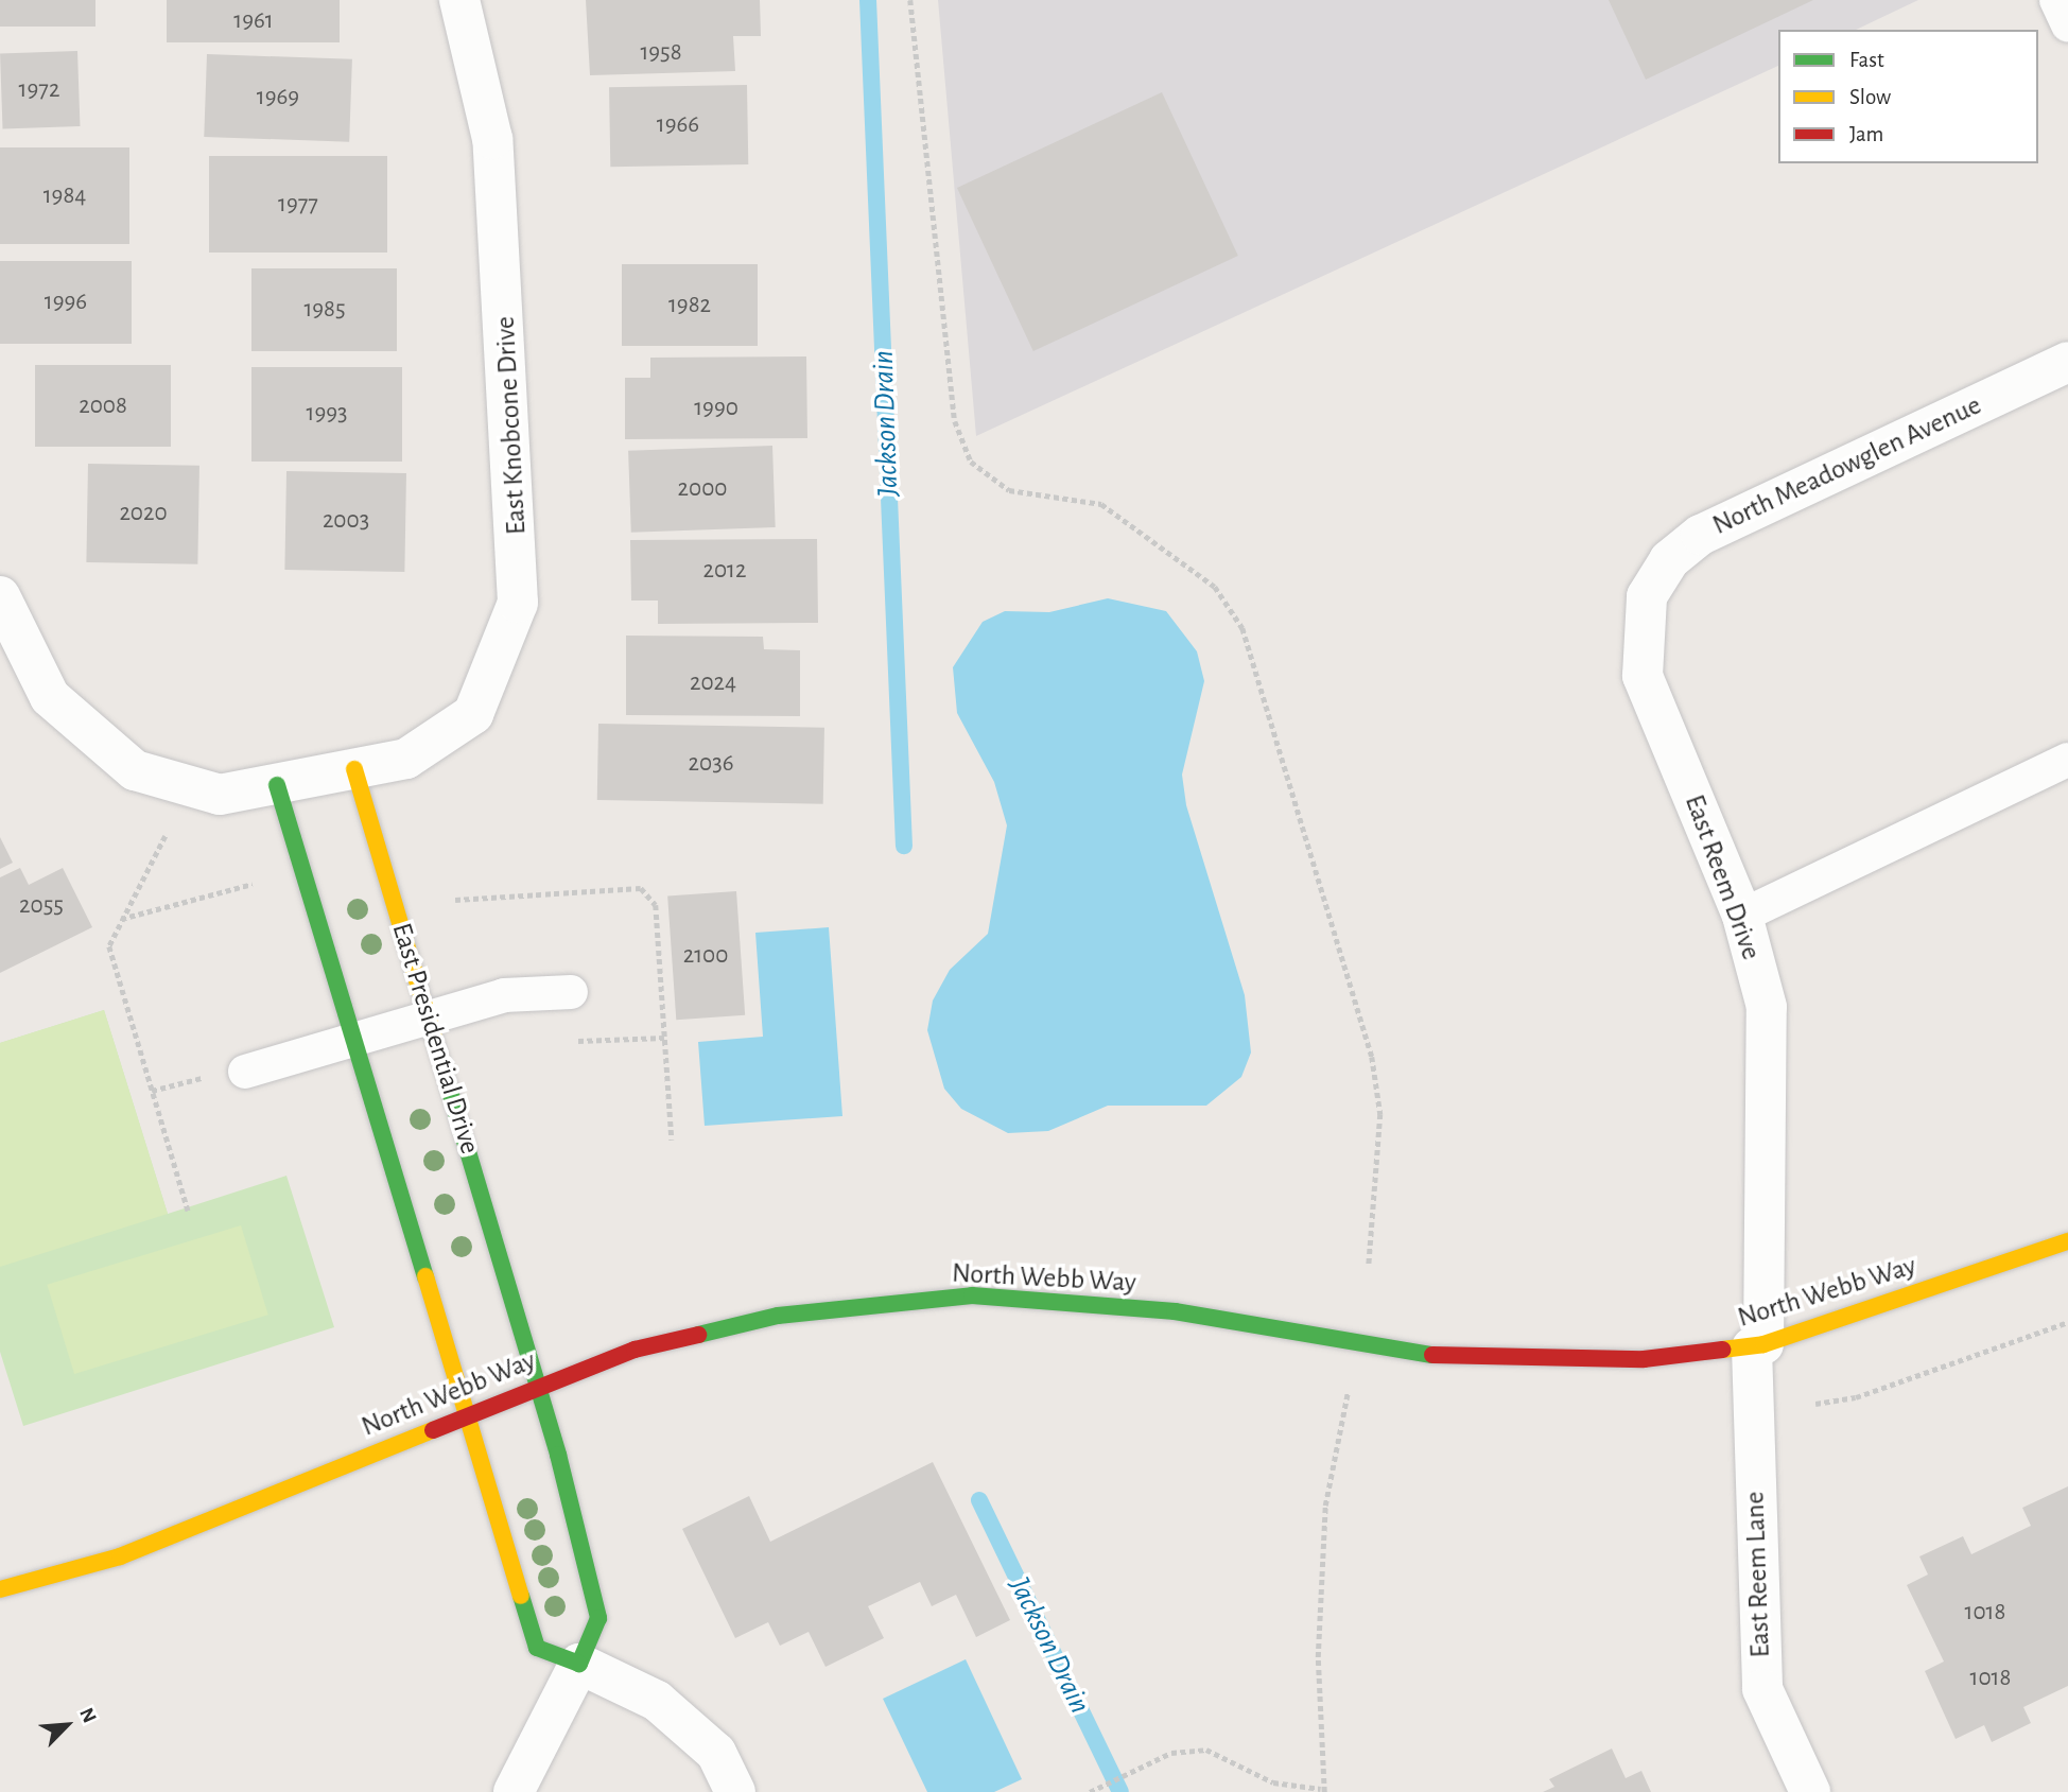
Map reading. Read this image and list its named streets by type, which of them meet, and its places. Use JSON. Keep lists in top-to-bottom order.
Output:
{
  "streets": {
    "street": [
      "East Knobcone Drive",
      "North Meadowglen Avenue",
      "East Reem Drive",
      "East Presidential Drive",
      "North Webb Way",
      "East Reem Lane"
    ]
  },
  "crossings": [
    ["East Knobcone Drive", "East Presidential Drive"],
    ["North Meadowglen Avenue", "East Reem Drive"],
    ["East Reem Drive", "North Webb Way"],
    ["East Reem Drive", "East Reem Lane"],
    ["East Presidential Drive", "North Webb Way"],
    ["North Webb Way", "East Reem Lane"]
  ],
  "water": ["Jackson Drain"],
  "house_numbers": [
    "1961",
    "1958",
    "1972",
    "1969",
    "1966",
    "1984",
    "1977",
    "1996",
    "1982",
    "1985",
    "2008",
    "1990",
    "1993",
    "2000",
    "2020",
    "2003",
    "2012",
    "2024",
    "2036",
    "2055",
    "2100",
    "1018",
    "1018"
  ],
  "legend": ["Fast", "Slow", "Jam"],
  "north": "top right"
}
